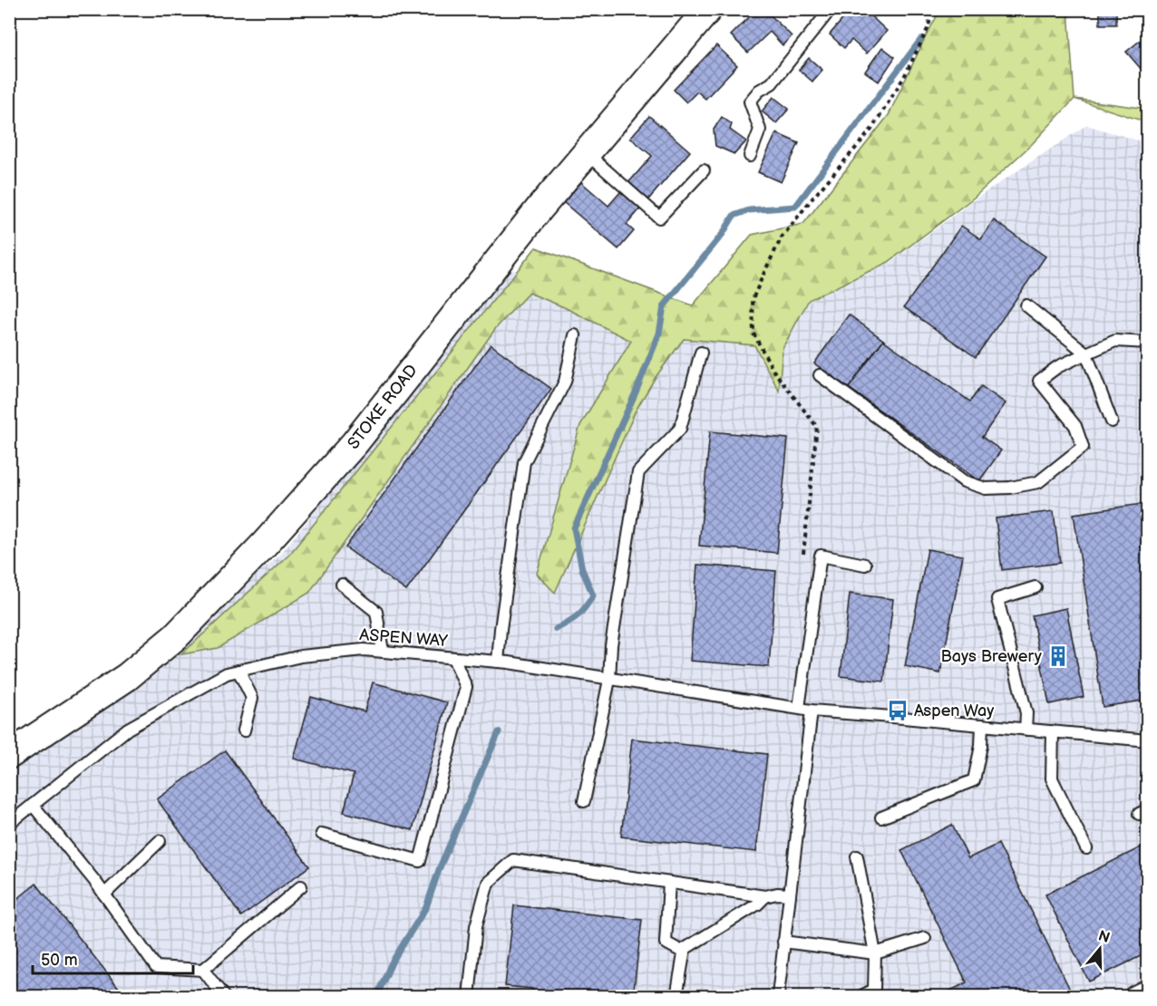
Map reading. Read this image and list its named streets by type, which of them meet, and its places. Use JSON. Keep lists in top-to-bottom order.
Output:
{
  "streets": {
    "street": ["STOKE ROAD"],
    "lane": ["ASPEN WAY"]
  },
  "places": {
    "building": ["Bays Brewery"],
    "bus stop": ["Aspen Way"]
  },
  "scale_bar": "50 m",
  "north": "top"
}
